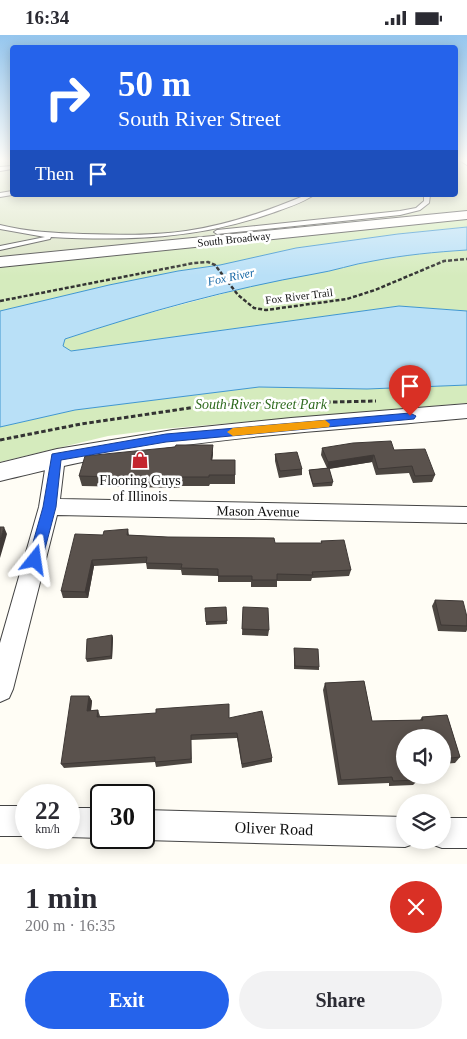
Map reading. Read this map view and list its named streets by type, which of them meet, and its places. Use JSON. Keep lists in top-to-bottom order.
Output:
{
  "streets": {
    "street": ["South Broadway", "Mason Avenue", "Oliver Road"],
    "path": ["Fox River Trail"]
  },
  "water": ["Fox River"],
  "parks": ["South River Street Park"],
  "places": {
    "shop": ["Flooring Guys of Illinois"]
  },
  "page": {
    "status": "16:34",
    "turn": ["50 m", "South River Street"],
    "then": "Then",
    "speed": "22 km/h",
    "limit": "30",
    "heading": ["1 min", "200 m · 16:35"],
    "buttons": ["Exit", "Share"]
  }
}
